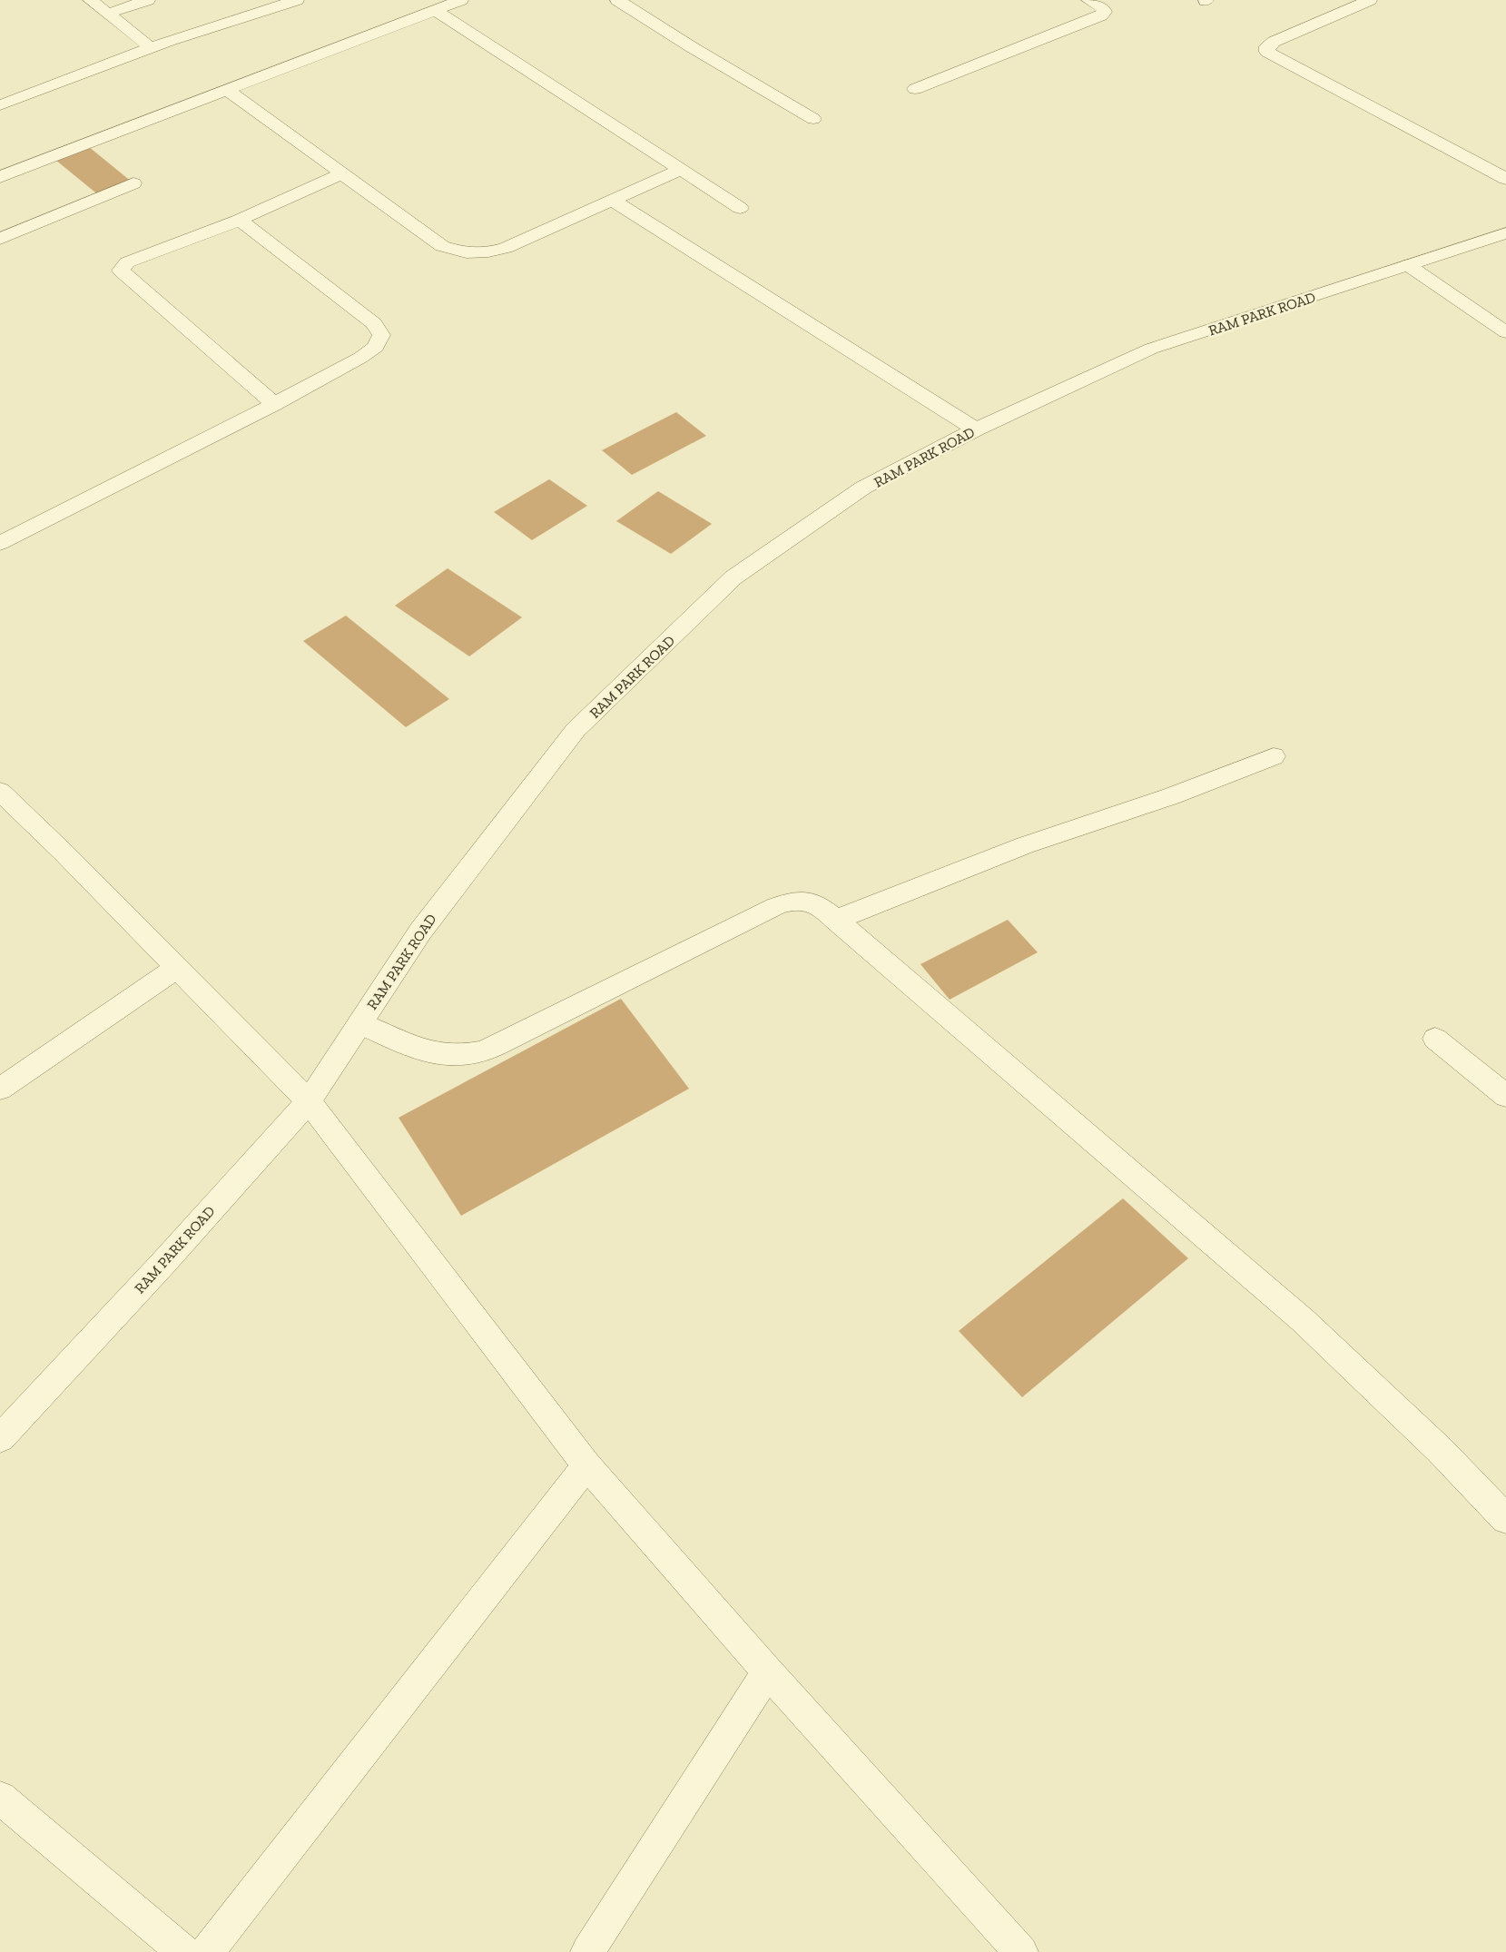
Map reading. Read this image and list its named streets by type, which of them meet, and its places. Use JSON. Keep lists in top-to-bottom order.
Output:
{
  "streets": {
    "street": ["RAM PARK ROAD"]
  }
}
